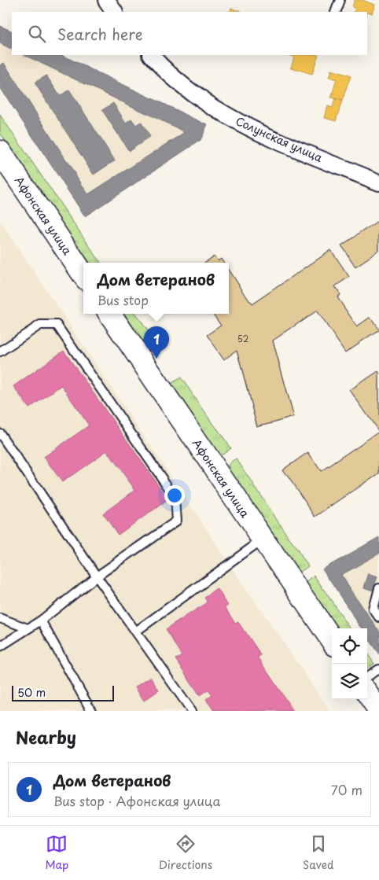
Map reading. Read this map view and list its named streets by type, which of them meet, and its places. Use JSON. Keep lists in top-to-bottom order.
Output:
{
  "streets": {
    "street": ["Солунская улица", "Афонская улица"]
  },
  "house_numbers": ["52"],
  "scale_bar": "50 m",
  "page": {
    "search": "Search here",
    "popup": ["Дом ветеранов", "Bus stop"],
    "pins": "1",
    "scale": "50 m",
    "heading": "Nearby",
    "list": [
      {
        "mark": "1",
        "name": "Дом ветеранов",
        "note": "Bus stop · Афонская улица",
        "value": "70 m"
      }
    ],
    "nav": ["Map", "Directions", "Saved"]
  }
}
